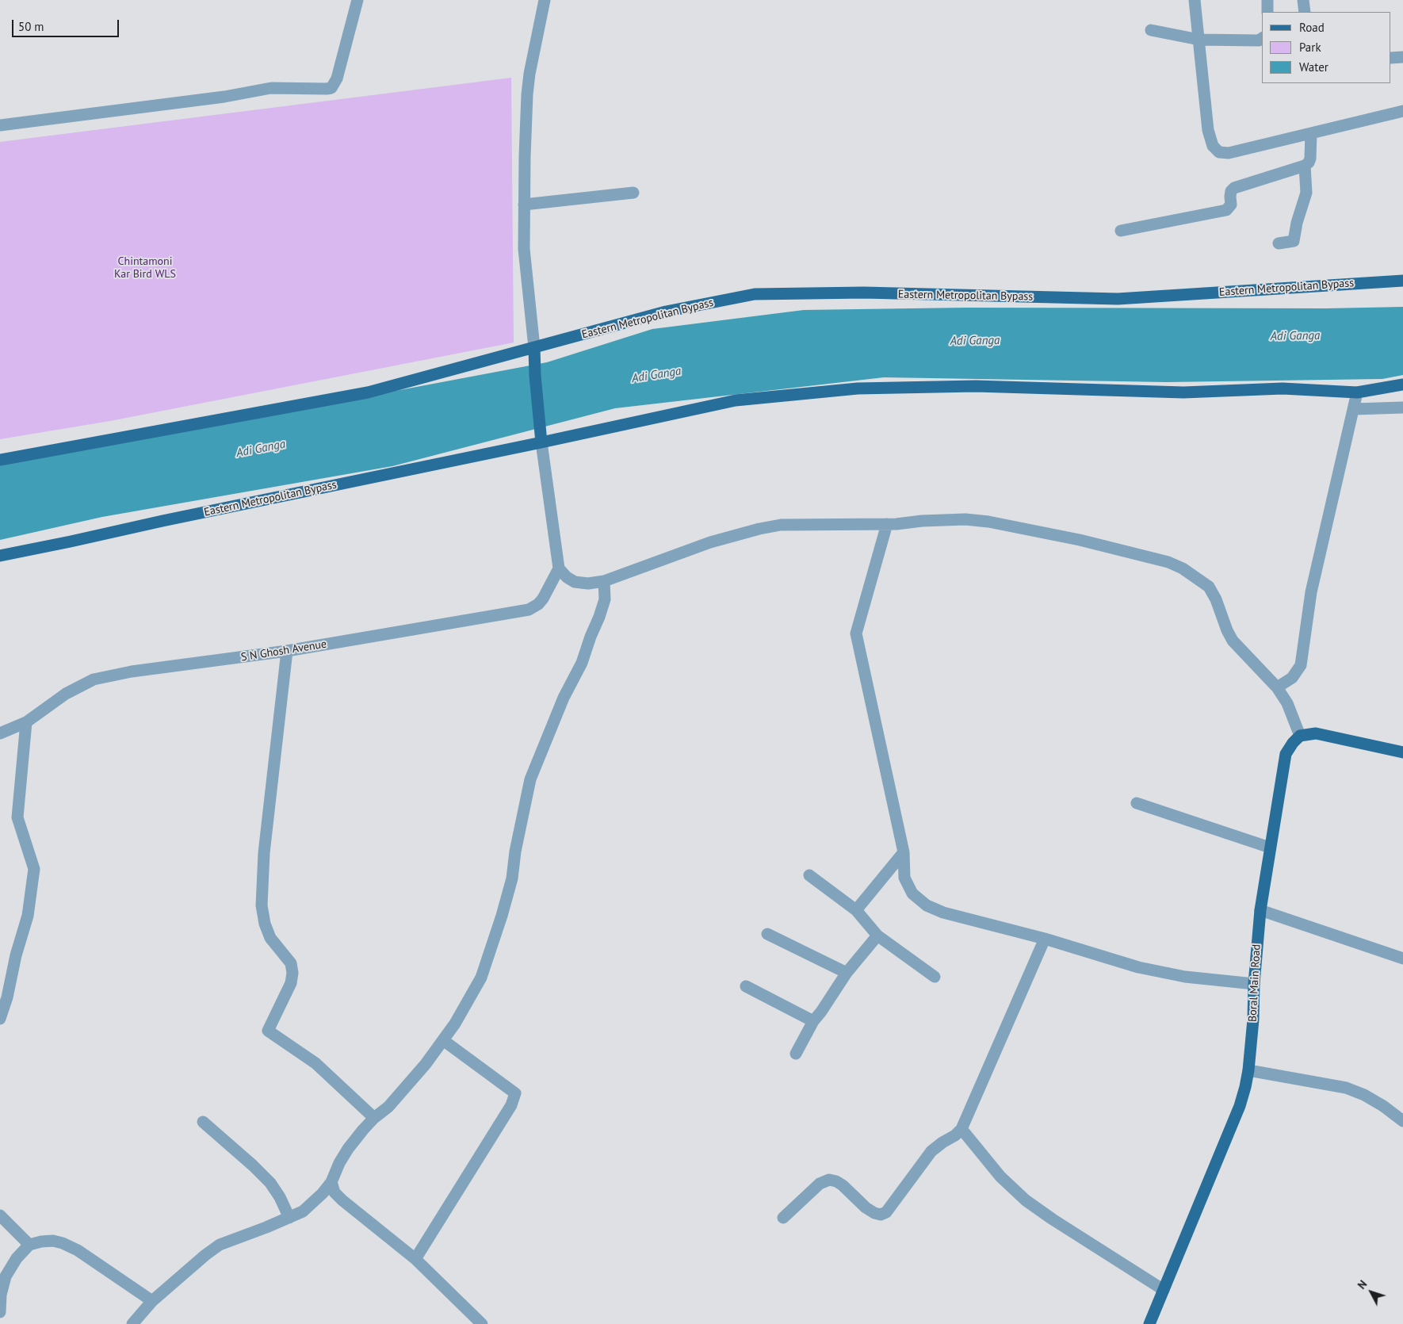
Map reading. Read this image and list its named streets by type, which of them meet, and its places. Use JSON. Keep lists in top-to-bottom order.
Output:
{
  "streets": {
    "main road": ["Eastern Metropolitan Bypass", "Boral Main Road"],
    "street": ["S N Ghosh Avenue"]
  },
  "water": ["Adi Ganga"],
  "parks": ["Chintamoni Kar Bird WLS"],
  "legend": ["Road", "Park", "Water"],
  "scale_bar": "50 m",
  "north": "top left"
}
